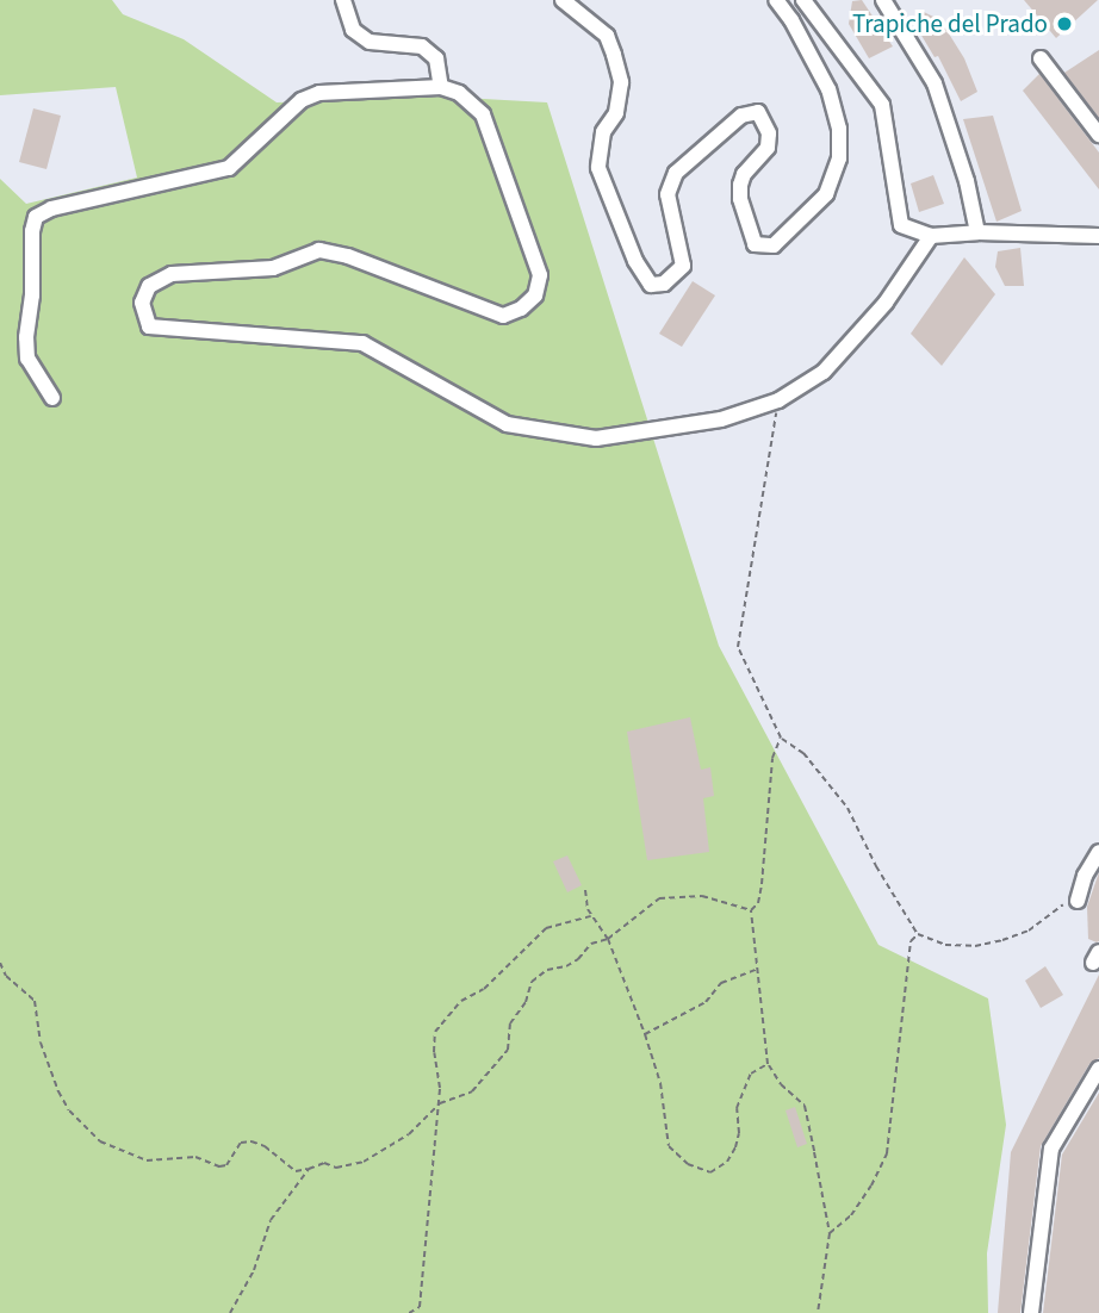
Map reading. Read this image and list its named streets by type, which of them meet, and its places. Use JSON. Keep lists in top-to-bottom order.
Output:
{
  "places": ["Trapiche del Prado"]
}
